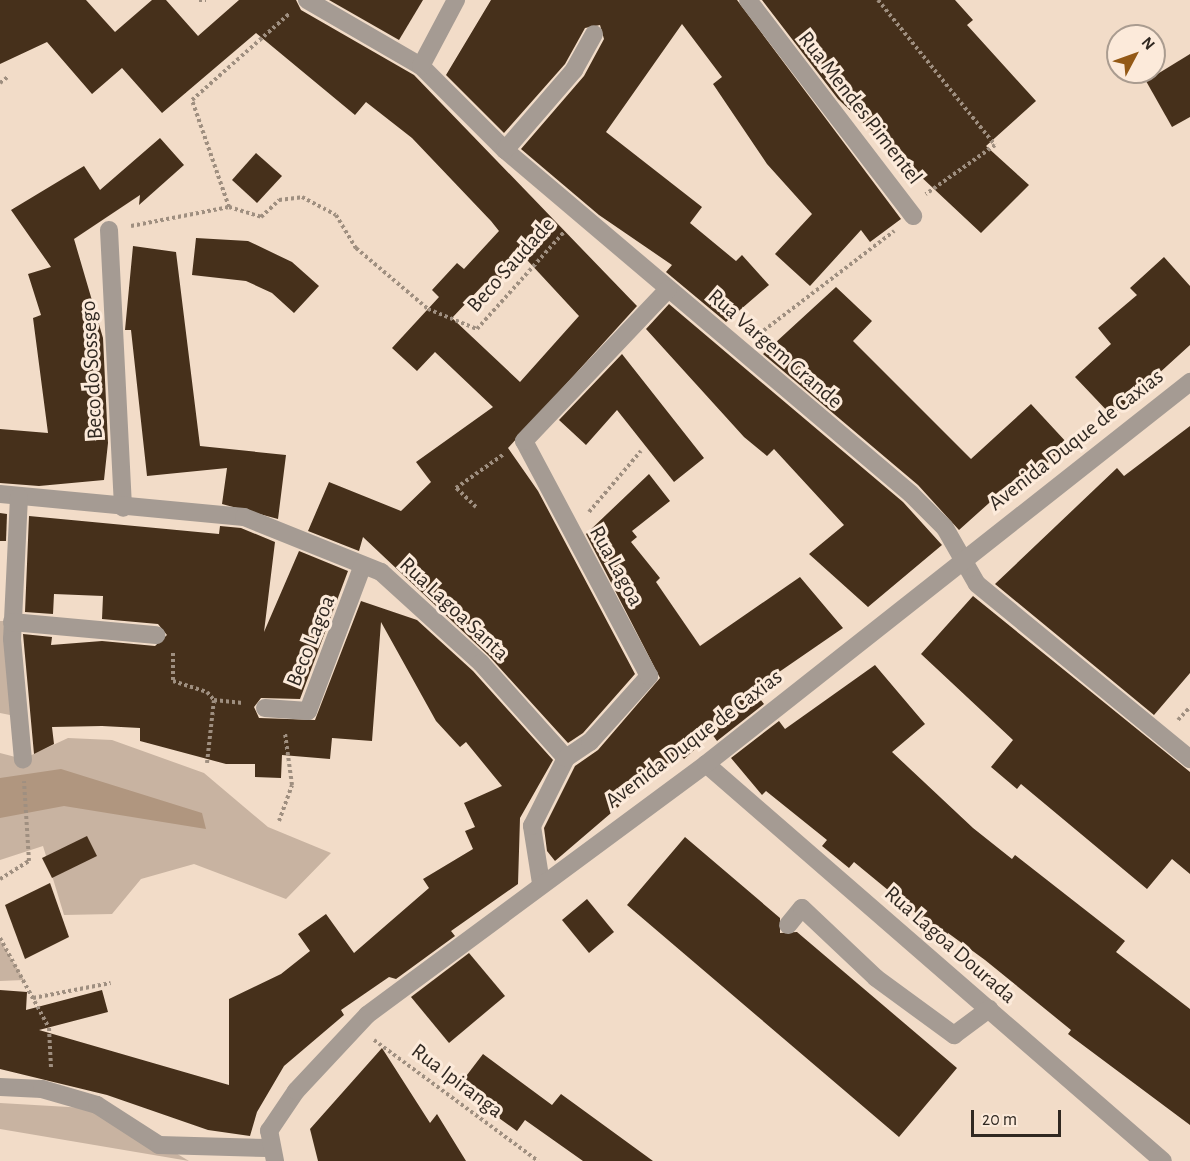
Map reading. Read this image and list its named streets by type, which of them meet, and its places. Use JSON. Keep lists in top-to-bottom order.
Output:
{
  "streets": {
    "street": [
      "Rua Mendes Pimentel",
      "Rua Vargem Grande",
      "Beco do Sossego",
      "Avenida Duque de Caxias",
      "Rua Lagoa",
      "Rua Lagoa Santa",
      "Beco Lagoa",
      "Rua Lagoa Dourada"
    ],
    "path": ["Beco Saudade", "Rua Ipiranga"]
  },
  "crossings": [
    ["Beco Saudade", "Rua Vargem Grande"],
    ["Rua Vargem Grande", "Avenida Duque de Caxias"],
    ["Beco do Sossego", "Rua Lagoa Santa"],
    ["Avenida Duque de Caxias", "Rua Lagoa"],
    ["Avenida Duque de Caxias", "Rua Lagoa Dourada"],
    ["Avenida Duque de Caxias", "Rua Ipiranga"],
    ["Rua Lagoa", "Rua Lagoa Santa"],
    ["Rua Lagoa Santa", "Beco Lagoa"]
  ],
  "scale_bar": "20 m",
  "north": "top right"
}
